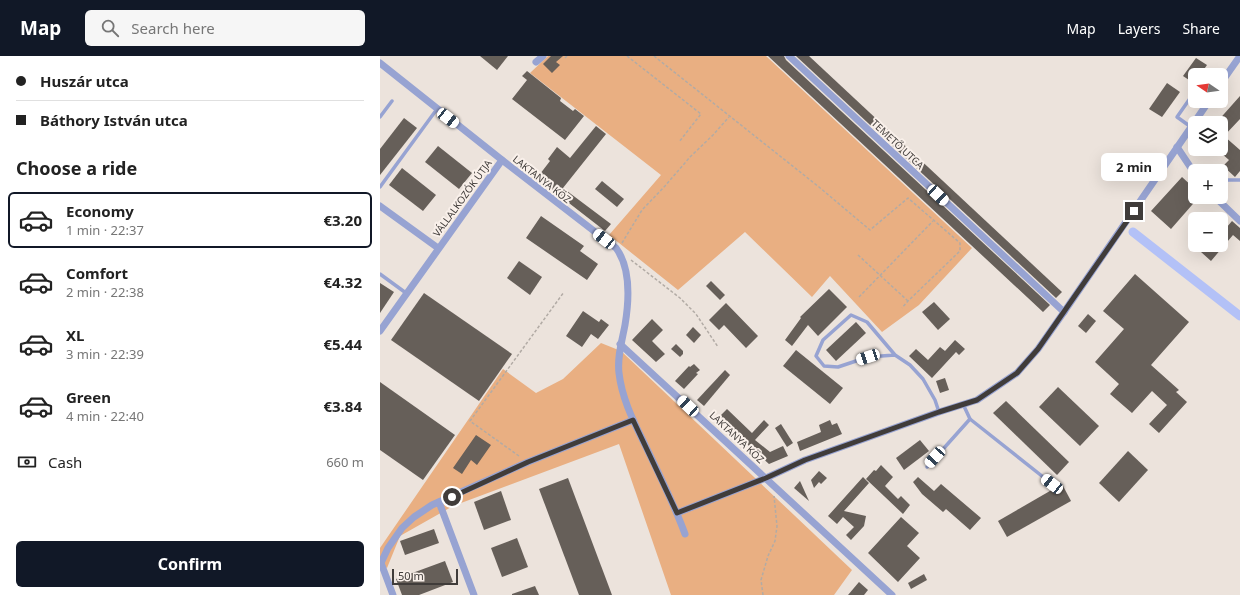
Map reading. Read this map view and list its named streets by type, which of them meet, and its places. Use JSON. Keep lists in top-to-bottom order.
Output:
{
  "streets": {
    "street": ["TEMETŐ UTCA", "LAKTANYA KÖZ", "VÁLLALKOZÓK ÚTJA"]
  },
  "crossings": [
    ["LAKTANYA KÖZ", "VÁLLALKOZÓK ÚTJA"]
  ],
  "scale_bar": "50 m",
  "north": "left",
  "page": {
    "header": "Map",
    "search": "Search here",
    "nav": ["Map", "Layers", "Share"],
    "banner": ["Huszár utca", "Báthory István utca"],
    "map_buttons": ["+", "−"],
    "heading": "Choose a ride",
    "bubble": "2 min",
    "list": [
      {
        "name": "Economy",
        "note": "1 min · 22:37",
        "value": "€3.20"
      },
      {
        "name": "Comfort",
        "note": "2 min · 22:38",
        "value": "€4.32"
      },
      {
        "name": "XL",
        "note": "3 min · 22:39",
        "value": "€5.44"
      },
      {
        "name": "Green",
        "note": "4 min · 22:40",
        "value": "€3.84"
      }
    ],
    "pay": ["Cash", "660 m"],
    "buttons": "Confirm",
    "scale": "50 m"
  }
}
